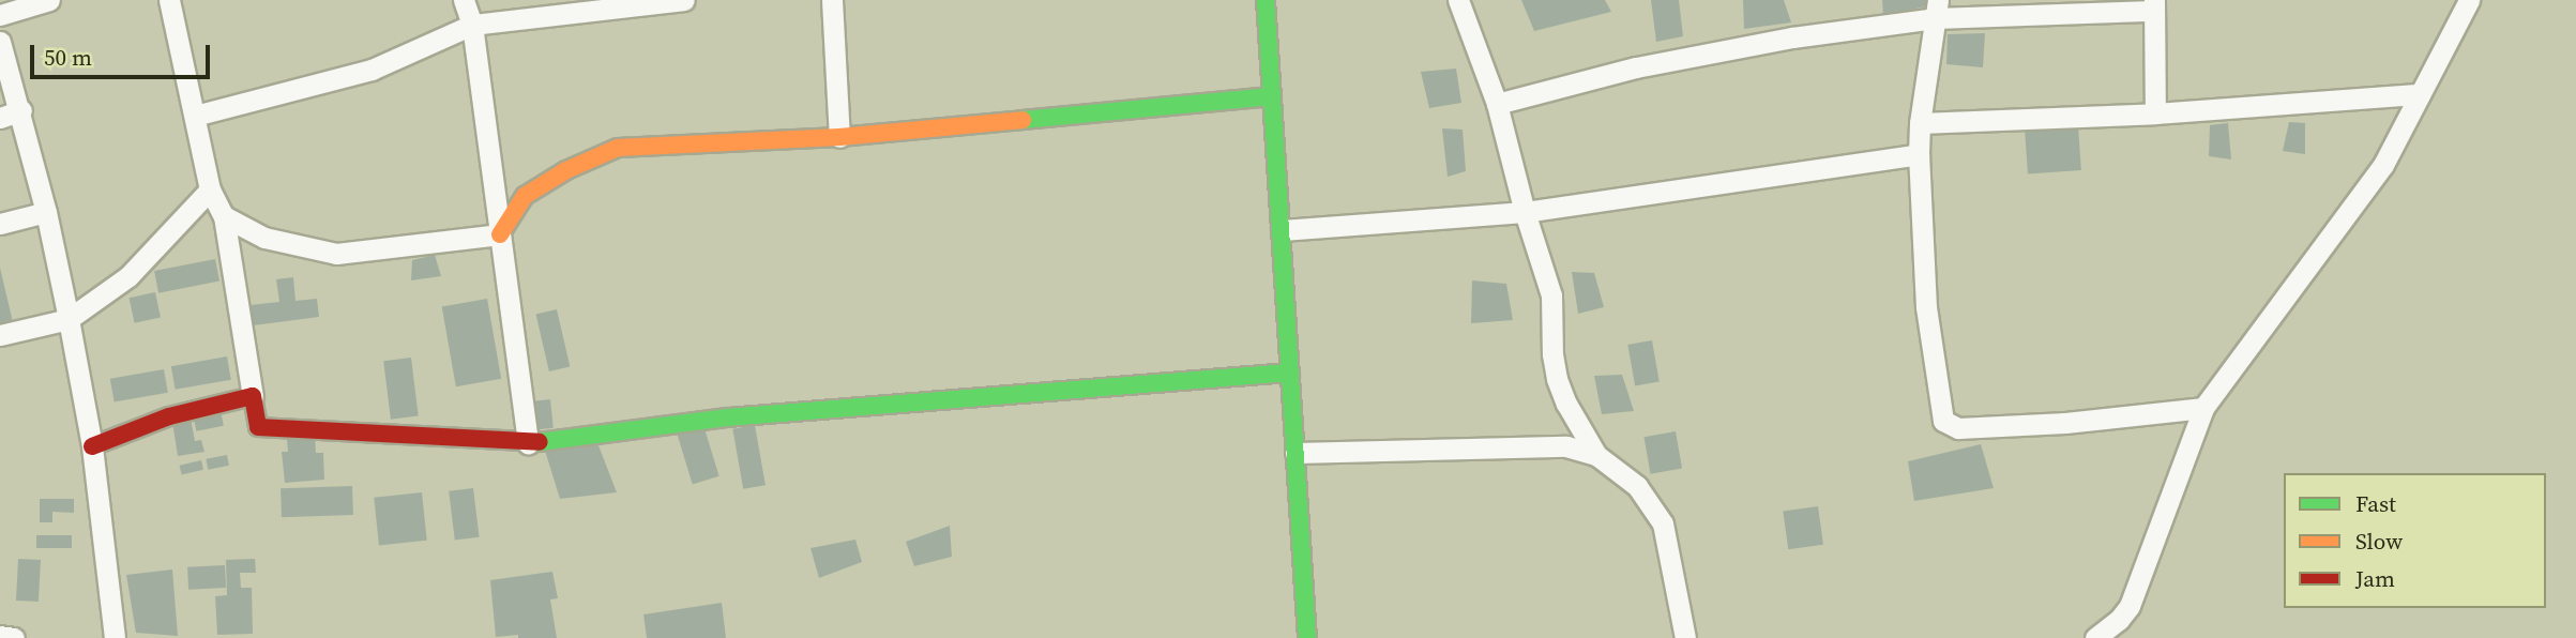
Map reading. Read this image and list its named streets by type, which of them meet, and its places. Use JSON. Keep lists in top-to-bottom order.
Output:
{
  "legend": ["Fast", "Slow", "Jam"],
  "scale_bar": "50 m"
}
